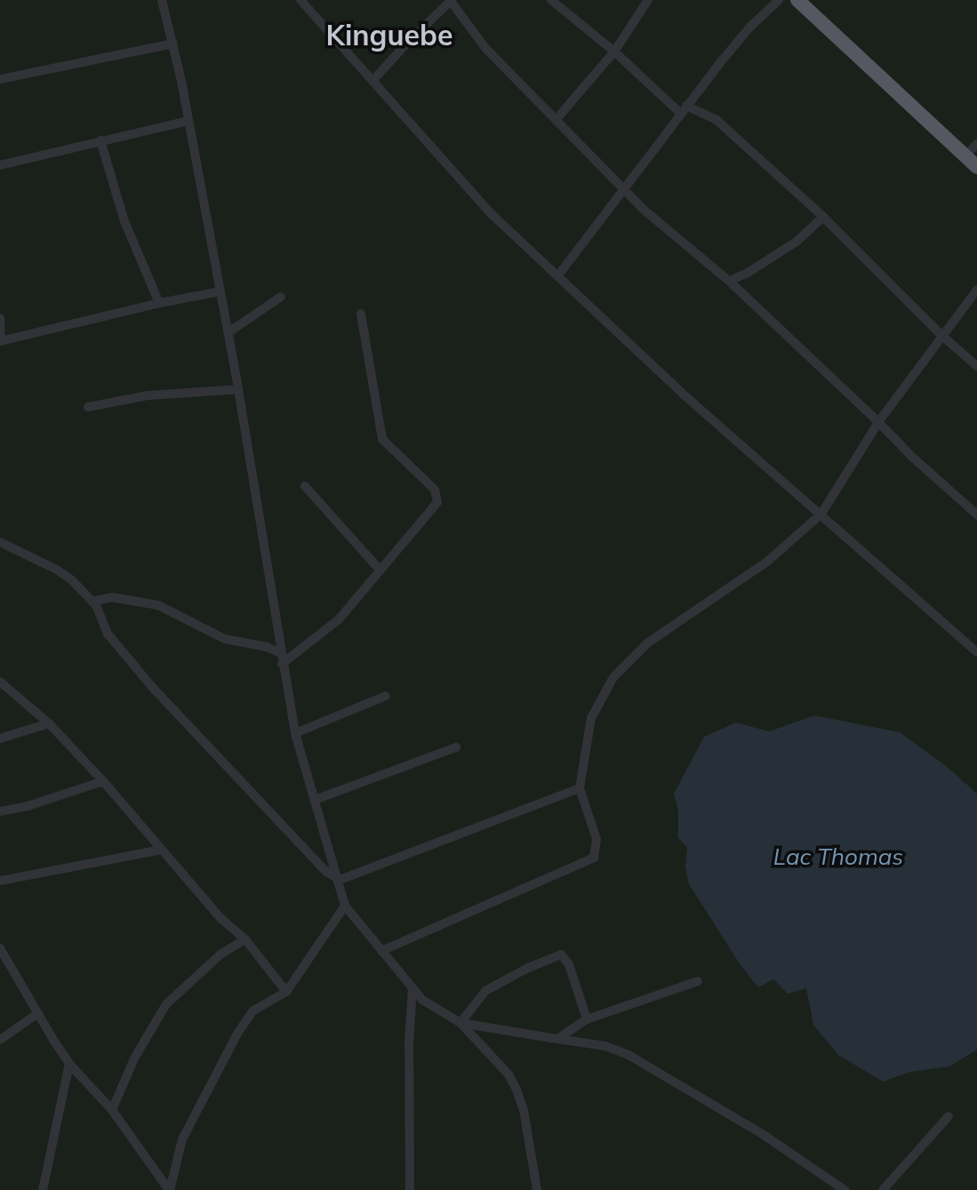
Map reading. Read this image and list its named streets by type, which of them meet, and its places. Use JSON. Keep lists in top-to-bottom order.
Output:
{
  "districts": ["Kinguebe"],
  "water": ["Lac Thomas"]
}
